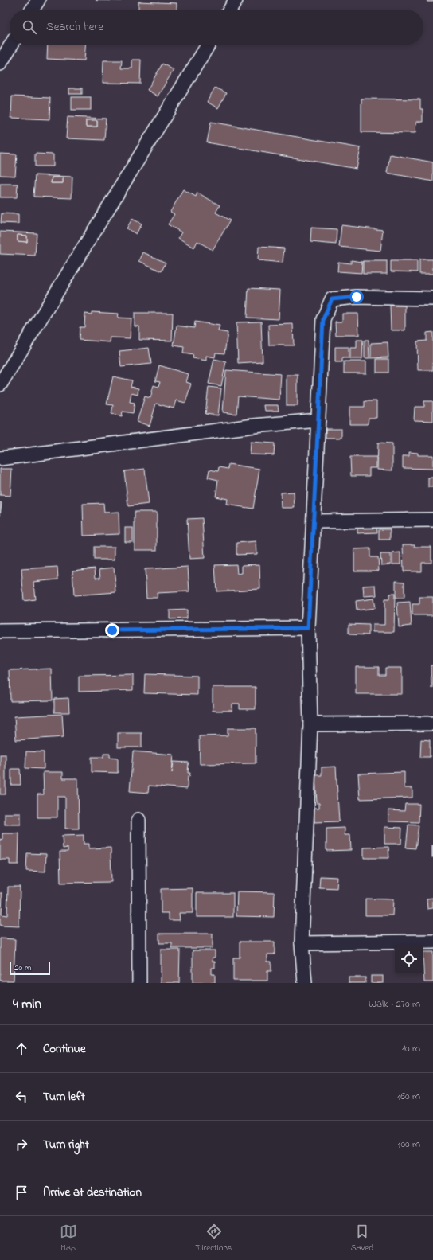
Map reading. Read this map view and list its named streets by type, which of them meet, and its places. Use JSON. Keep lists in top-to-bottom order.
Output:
{
  "scale_bar": "20 m",
  "page": {
    "search": "Search here",
    "scale": "20 m",
    "heading": ["4 min", "Walk · 270 m"],
    "list": [
      ["Continue", "10 m"],
      ["Turn left", "160 m"],
      ["Turn right", "100 m"],
      "Arrive at destination"
    ],
    "nav": ["Map", "Directions", "Saved"]
  }
}
